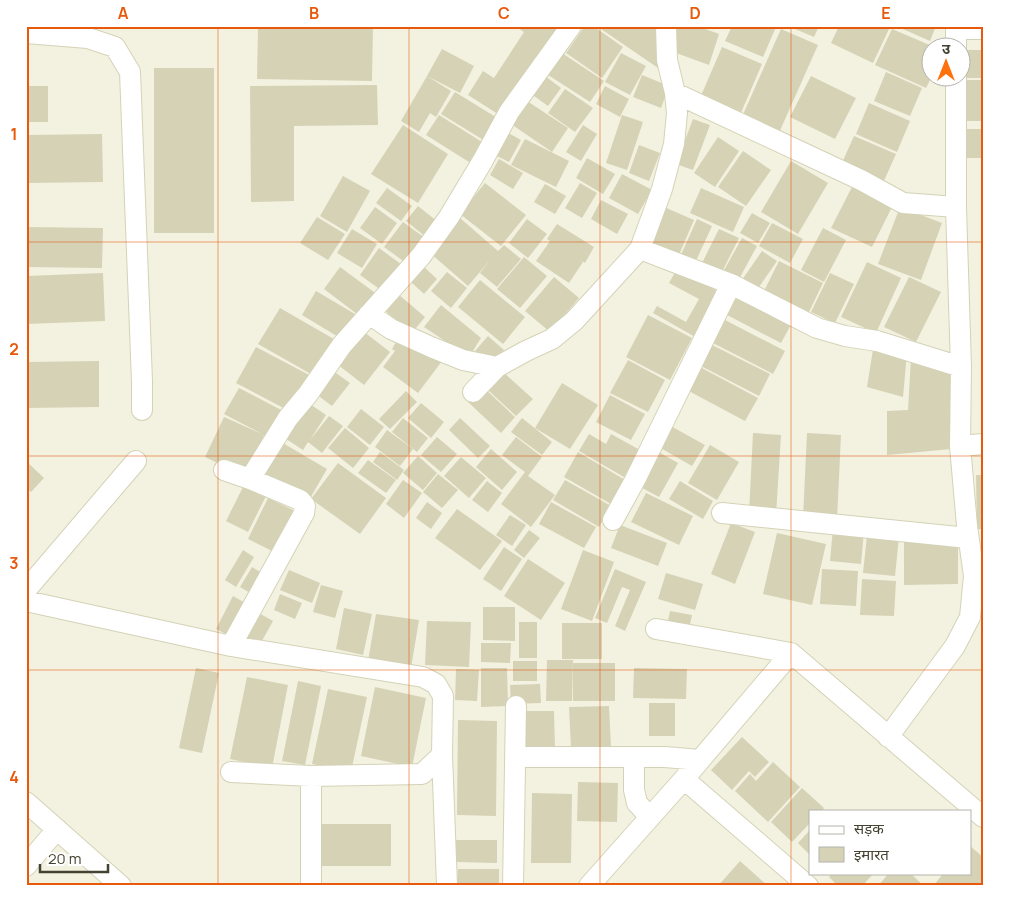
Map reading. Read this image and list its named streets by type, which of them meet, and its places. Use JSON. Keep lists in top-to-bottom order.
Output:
{
  "legend": ["सड़क", "इमारत"],
  "scale_bar": "20 m",
  "north": "top",
  "grid": {
    "columns": [
      "A",
      "B",
      "C",
      "D",
      "E"
    ],
    "rows": [
      "1",
      "2",
      "3",
      "4"
    ]
  }
}
